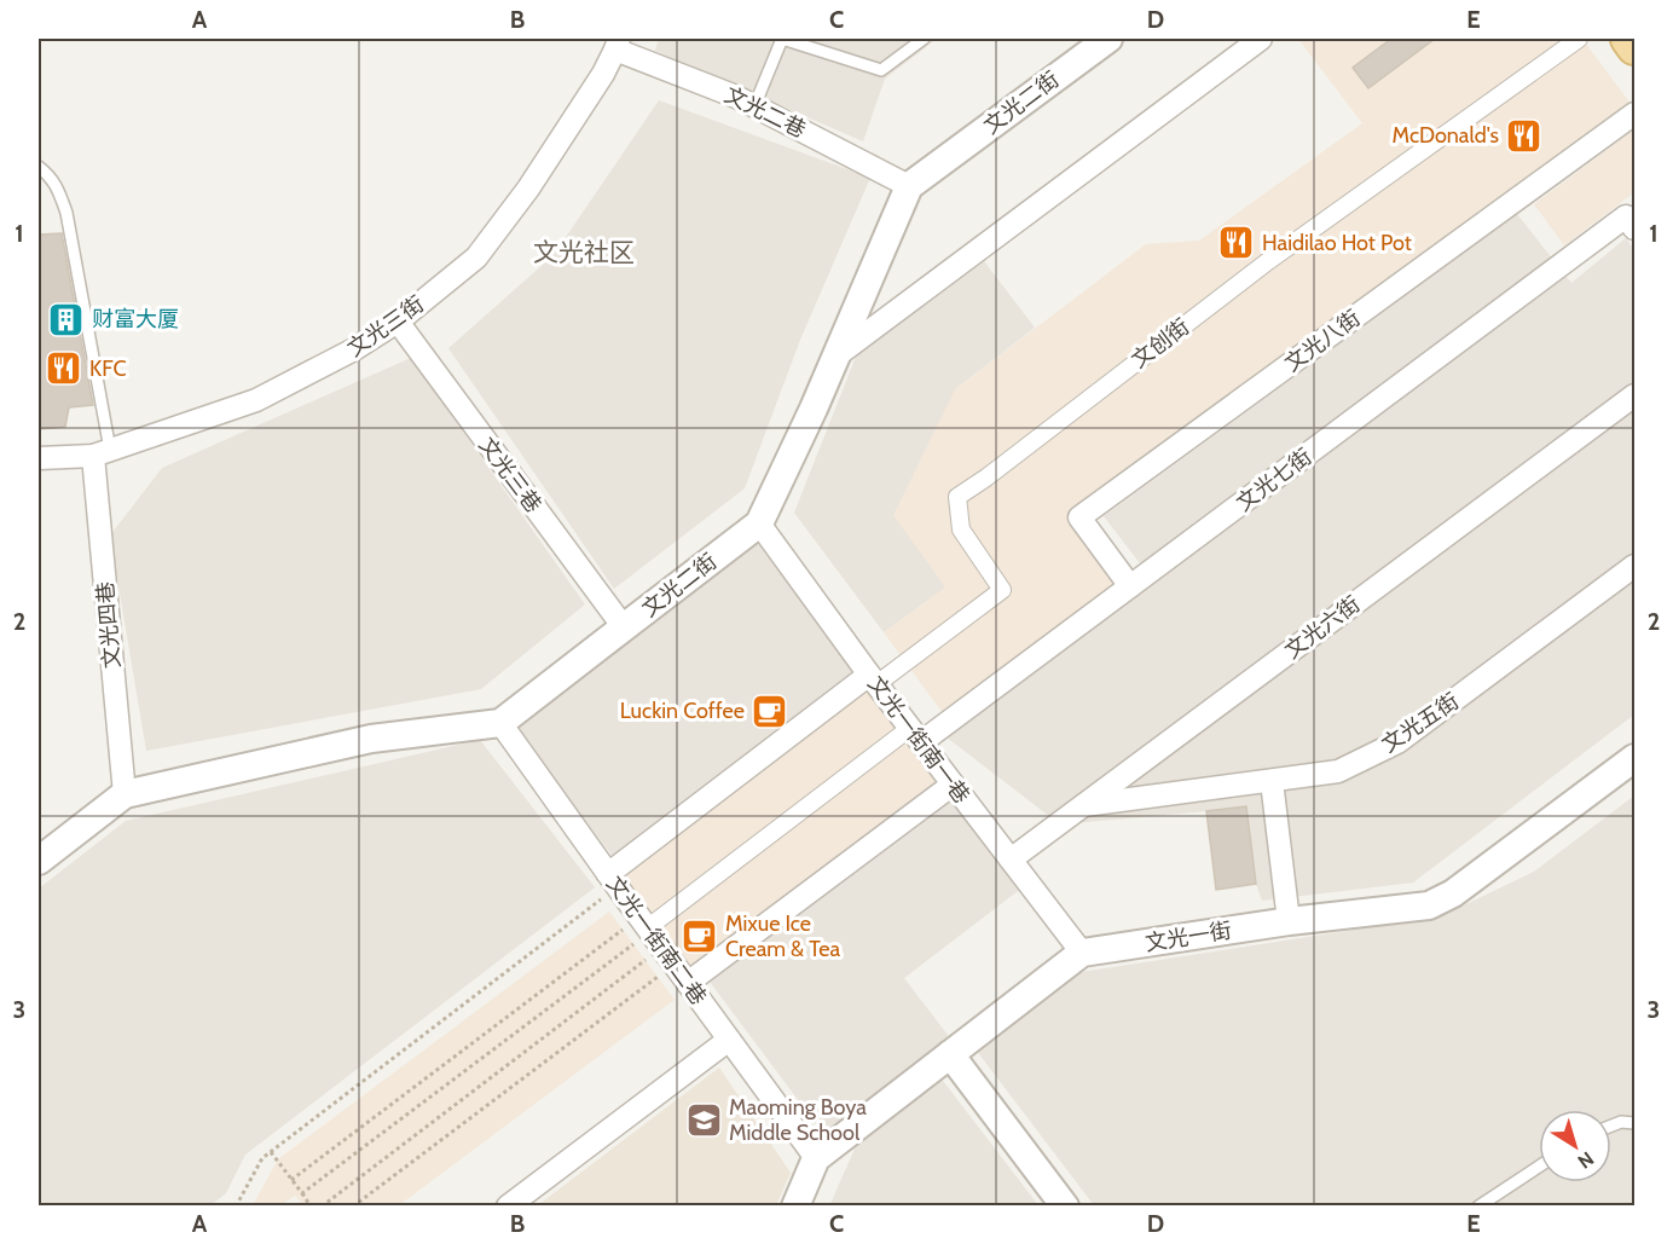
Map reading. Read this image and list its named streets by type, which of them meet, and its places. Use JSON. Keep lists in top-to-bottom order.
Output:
{
  "streets": {
    "street": [
      "文光二街",
      "文光二巷",
      "文光三街",
      "文光八街",
      "文创街",
      "文光三巷",
      "文光七街",
      "文光四巷",
      "文光六街",
      "文光五街",
      "文光一街南一巷",
      "文光一街",
      "文光一街南二巷"
    ]
  },
  "crossings": [
    ["文光二街", "文光二巷"],
    ["文光二街", "文光三巷"],
    ["文光二街", "文光一街南一巷"],
    ["文光二街", "文光一街南二巷"],
    ["文光二巷", "文光三街"],
    ["文光三街", "文光三巷"],
    ["文光三街", "文光四巷"],
    ["文光八街", "文光七街"],
    ["文创街", "文光一街南一巷"],
    ["文光七街", "文光一街南一巷"],
    ["文光六街", "文光五街"],
    ["文光六街", "文光一街南一巷"],
    ["文光一街南一巷", "文光一街"],
    ["文光一街", "文光一街南二巷"]
  ],
  "districts": ["文光社区"],
  "places": {
    "restaurant": ["McDonald's", "Haidilao Hot Pot", "KFC"],
    "building": ["财富大厦"],
    "cafe": ["Luckin Coffee", "Mixue Ice Cream & Tea"],
    "school or university": ["Maoming Boya Middle School"]
  },
  "north": "bottom right",
  "grid": {
    "columns": [
      "A",
      "B",
      "C",
      "D",
      "E"
    ],
    "rows": ["1", "2", "3"]
  }
}
